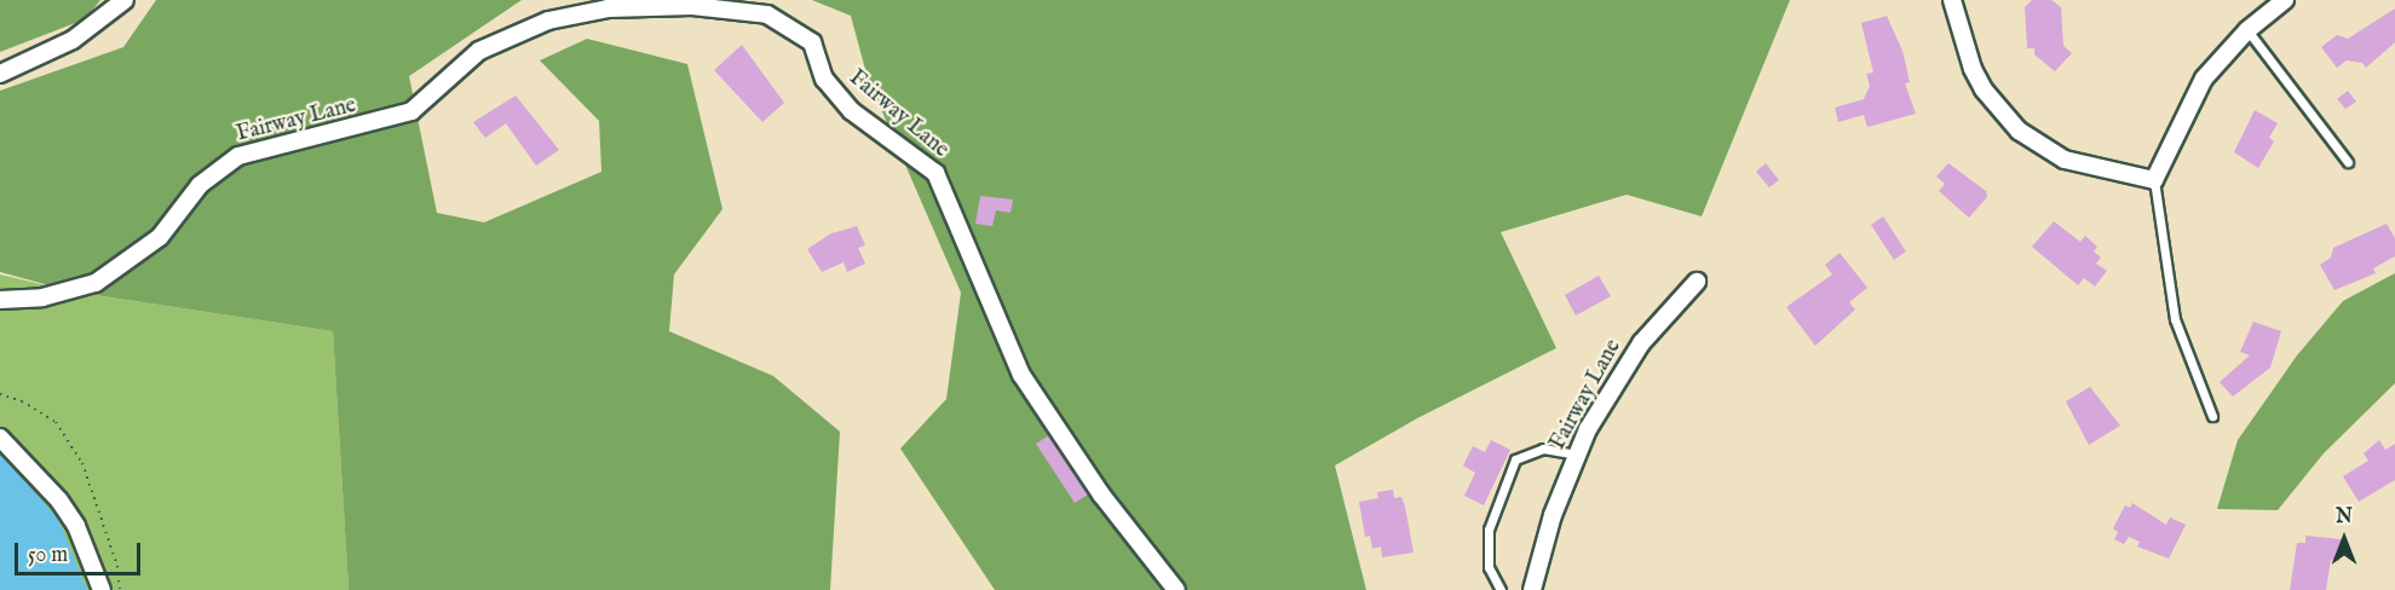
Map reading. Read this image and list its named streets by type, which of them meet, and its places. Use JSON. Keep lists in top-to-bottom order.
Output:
{
  "streets": {
    "street": ["Fairway Lane"]
  },
  "scale_bar": "50 m",
  "north": "top"
}
